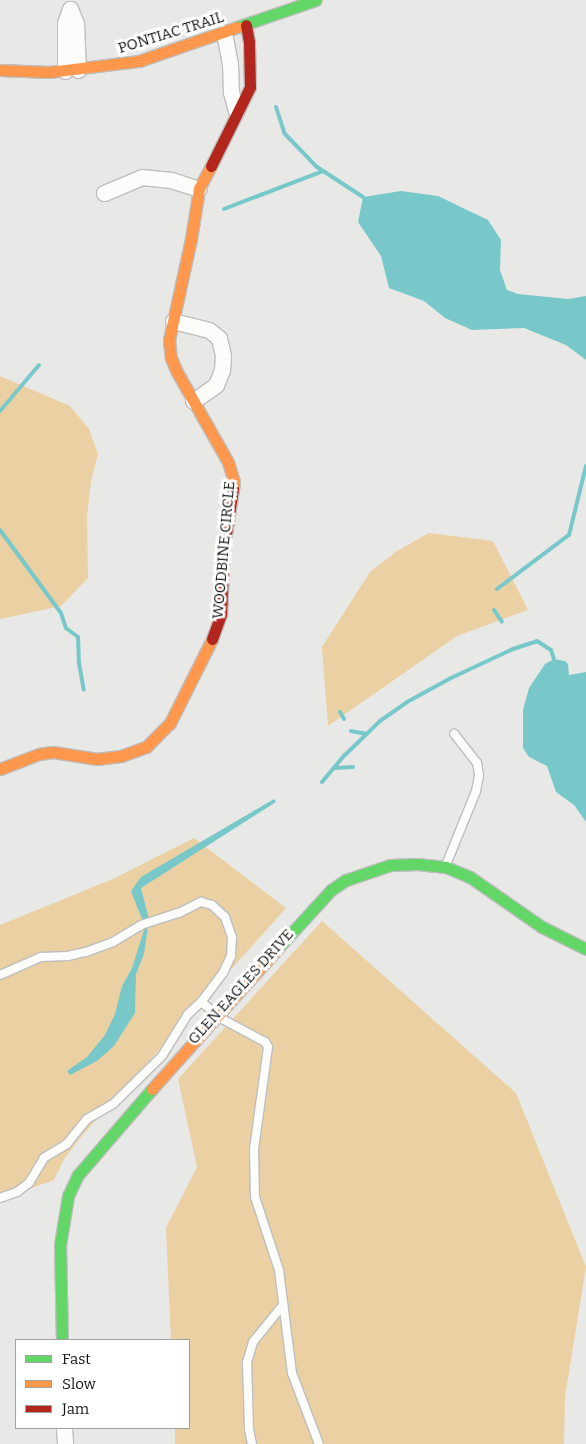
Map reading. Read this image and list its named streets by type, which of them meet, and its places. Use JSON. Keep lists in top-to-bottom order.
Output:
{
  "streets": {
    "street": ["PONTIAC TRAIL", "WOODBINE CIRCLE", "GLEN EAGLES DRIVE"]
  },
  "crossings": [
    ["PONTIAC TRAIL", "WOODBINE CIRCLE"]
  ],
  "legend": ["Fast", "Slow", "Jam"]
}
